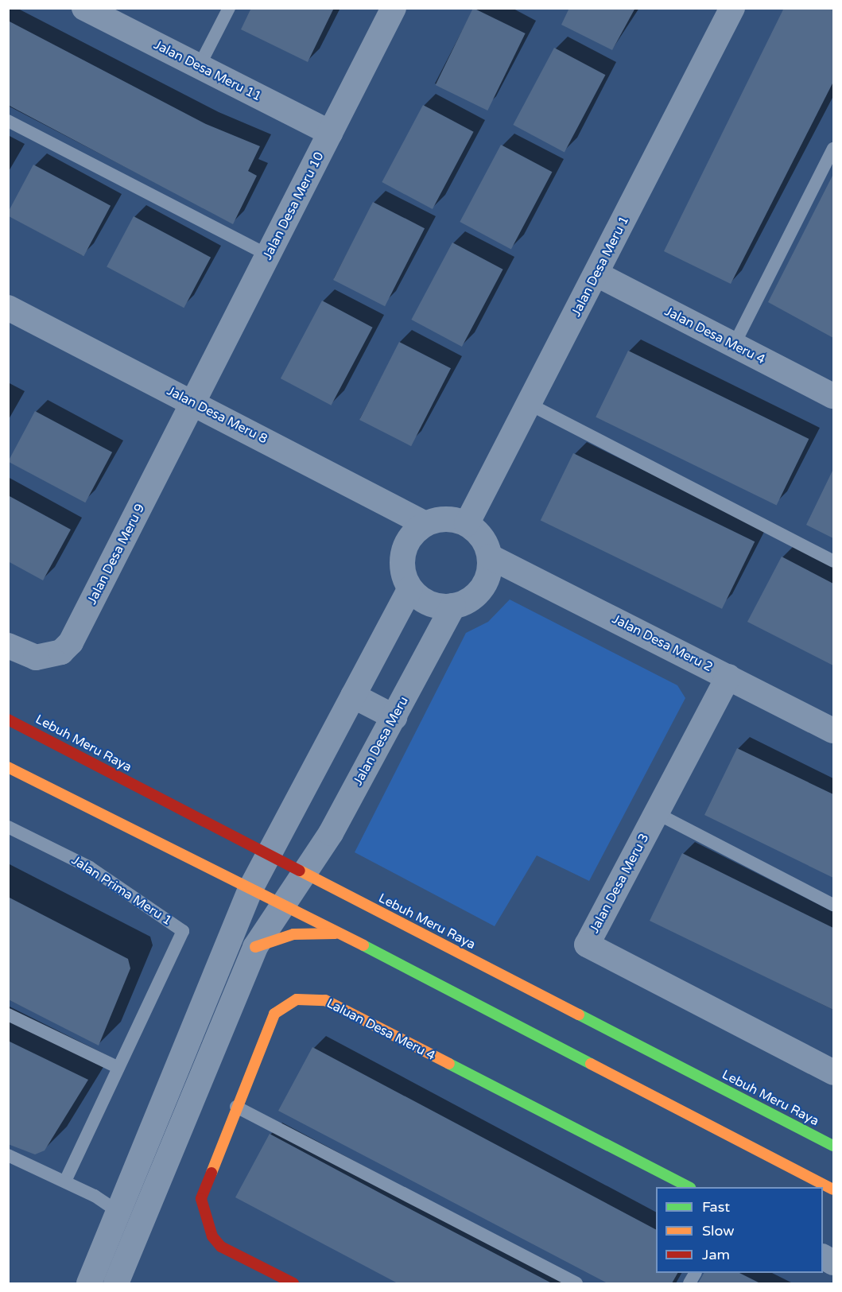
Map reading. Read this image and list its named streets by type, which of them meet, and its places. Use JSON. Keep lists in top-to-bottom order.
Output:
{
  "streets": {
    "main road": ["Lebuh Meru Raya", "Laluan Desa Meru 4"],
    "street": [
      "Jalan Desa Meru 11",
      "Jalan Desa Meru 10",
      "Jalan Desa Meru 1",
      "Jalan Desa Meru 4",
      "Jalan Desa Meru 8",
      "Jalan Desa Meru 9",
      "Jalan Desa Meru 2",
      "Jalan Desa Meru",
      "Jalan Desa Meru 3"
    ],
    "lane": ["Jalan Prima Meru 1"]
  },
  "crossings": [
    ["Jalan Desa Meru 11", "Jalan Desa Meru 10"],
    ["Jalan Desa Meru 10", "Jalan Desa Meru 8"],
    ["Jalan Desa Meru 10", "Jalan Desa Meru 9"],
    ["Jalan Desa Meru 1", "Jalan Desa Meru 4"],
    ["Jalan Desa Meru 1", "Jalan Desa Meru 8"],
    ["Jalan Desa Meru 1", "Jalan Desa Meru 2"],
    ["Jalan Desa Meru 1", "Jalan Desa Meru"],
    ["Jalan Desa Meru 8", "Jalan Desa Meru 9"],
    ["Jalan Desa Meru 8", "Jalan Desa Meru 2"],
    ["Jalan Desa Meru 8", "Jalan Desa Meru"],
    ["Jalan Desa Meru 2", "Jalan Desa Meru"],
    ["Jalan Desa Meru 2", "Jalan Desa Meru 3"],
    ["Jalan Desa Meru", "Lebuh Meru Raya"]
  ],
  "legend": ["Fast", "Slow", "Jam"]
}
